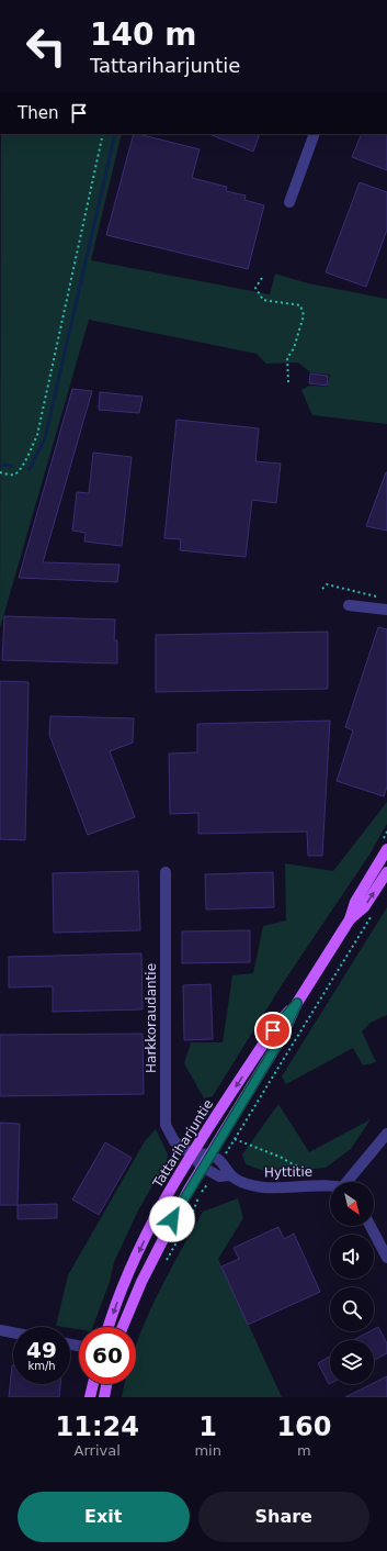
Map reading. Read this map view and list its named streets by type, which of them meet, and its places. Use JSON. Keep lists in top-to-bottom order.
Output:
{
  "streets": {
    "main road": ["Tattariharjuntie"],
    "street": ["Harkkoraudantie", "Hyttitie"]
  },
  "crossings": [
    ["Harkkoraudantie", "Tattariharjuntie"],
    ["Harkkoraudantie", "Hyttitie"],
    ["Tattariharjuntie", "Hyttitie"]
  ],
  "north": "bottom right",
  "page": {
    "turn": ["140 m", "Tattariharjuntie"],
    "then": "Then",
    "speed": "49 km/h",
    "limit": "60",
    "eta": [
      "11:24",
      "Arrival",
      "1",
      "min",
      "160",
      "m"
    ],
    "buttons": ["Exit", "Share"]
  }
}
